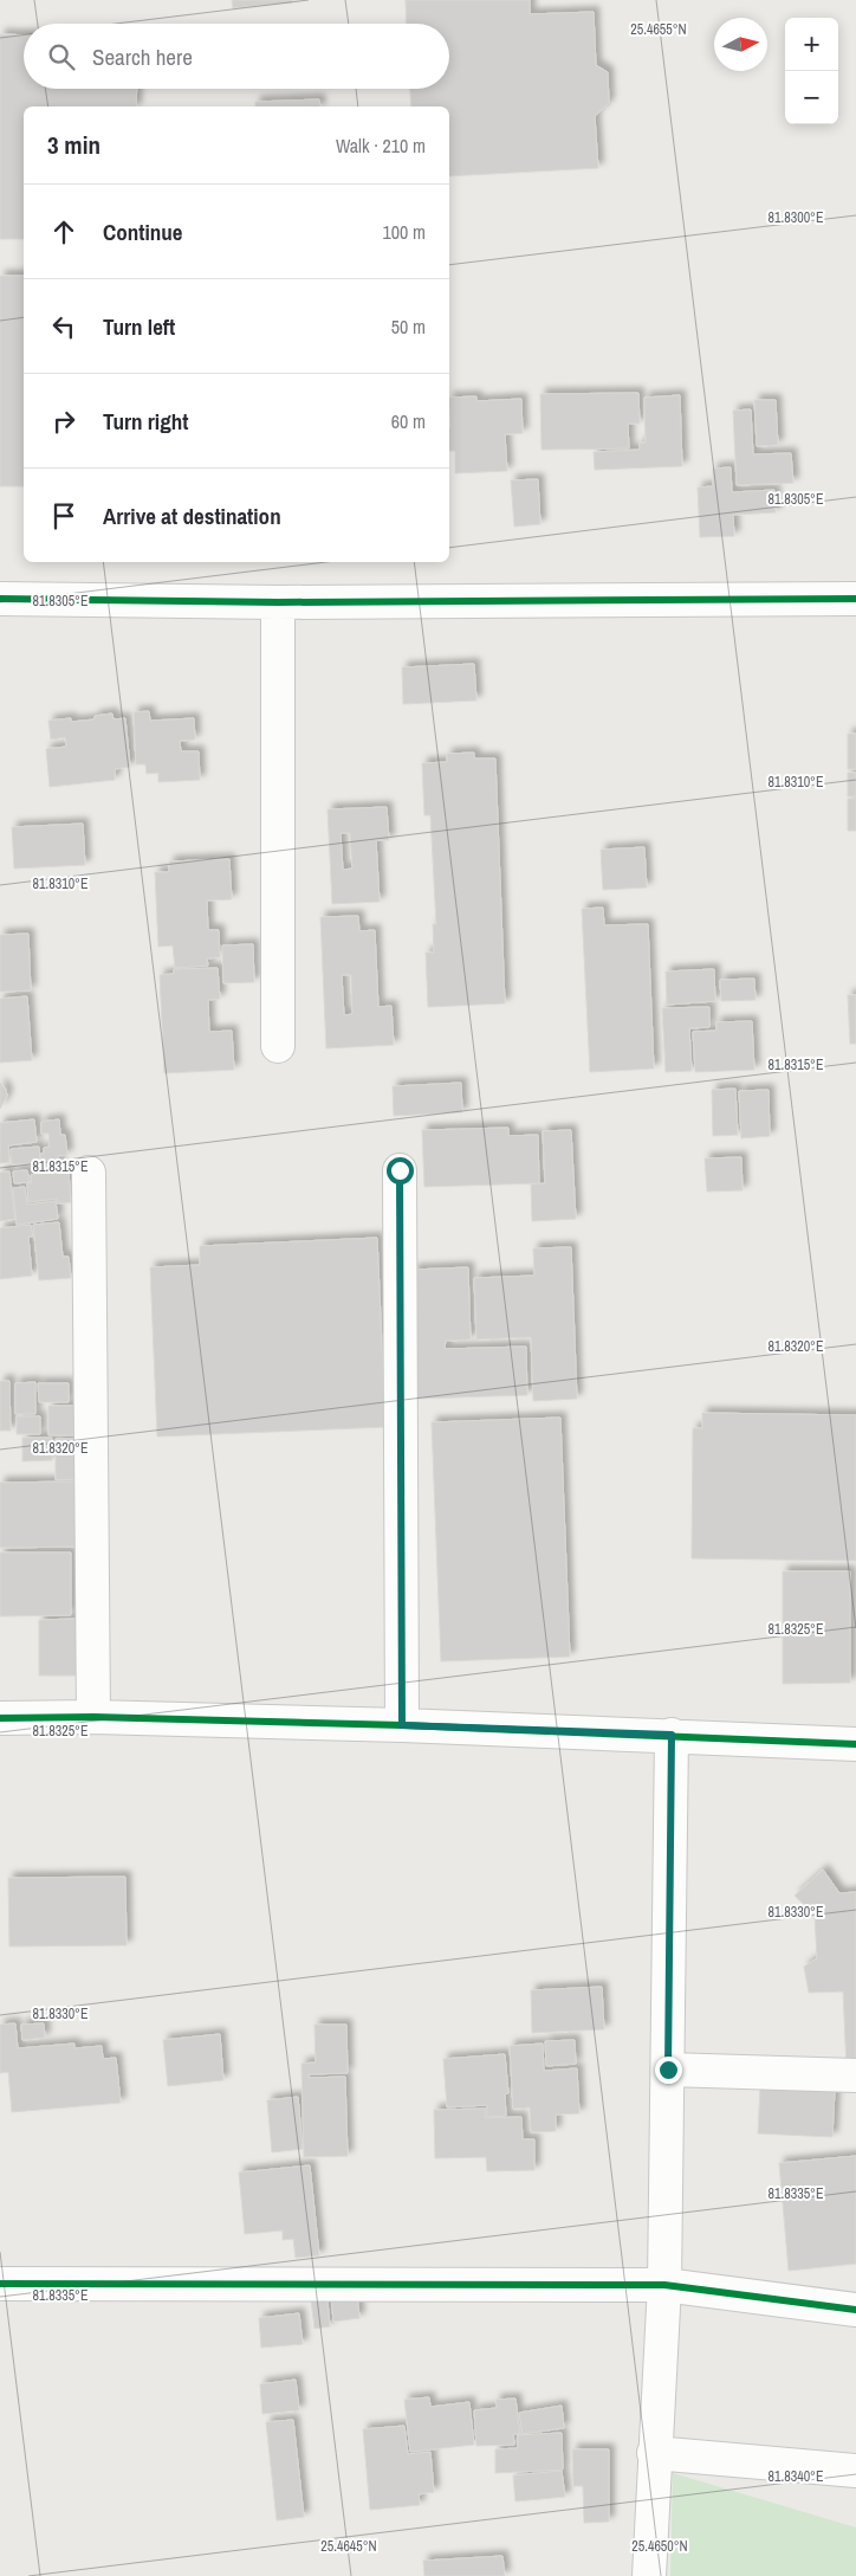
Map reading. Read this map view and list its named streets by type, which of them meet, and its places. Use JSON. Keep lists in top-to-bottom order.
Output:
{
  "north": "right",
  "page": {
    "map_buttons": ["+", "−"],
    "search": "Search here",
    "heading": ["3 min", "Walk · 210 m"],
    "list": [
      ["Continue", "100 m"],
      ["Turn left", "50 m"],
      ["Turn right", "60 m"],
      "Arrive at destination"
    ]
  },
  "coordinates": [
    "25.4655°N",
    "81.8300°E",
    "81.8305°E",
    "81.8310°E",
    "81.8315°E",
    "81.8320°E",
    "81.8325°E",
    "81.8330°E",
    "81.8335°E",
    "81.8340°E",
    "25.4645°N",
    "25.4650°N"
  ]
}
